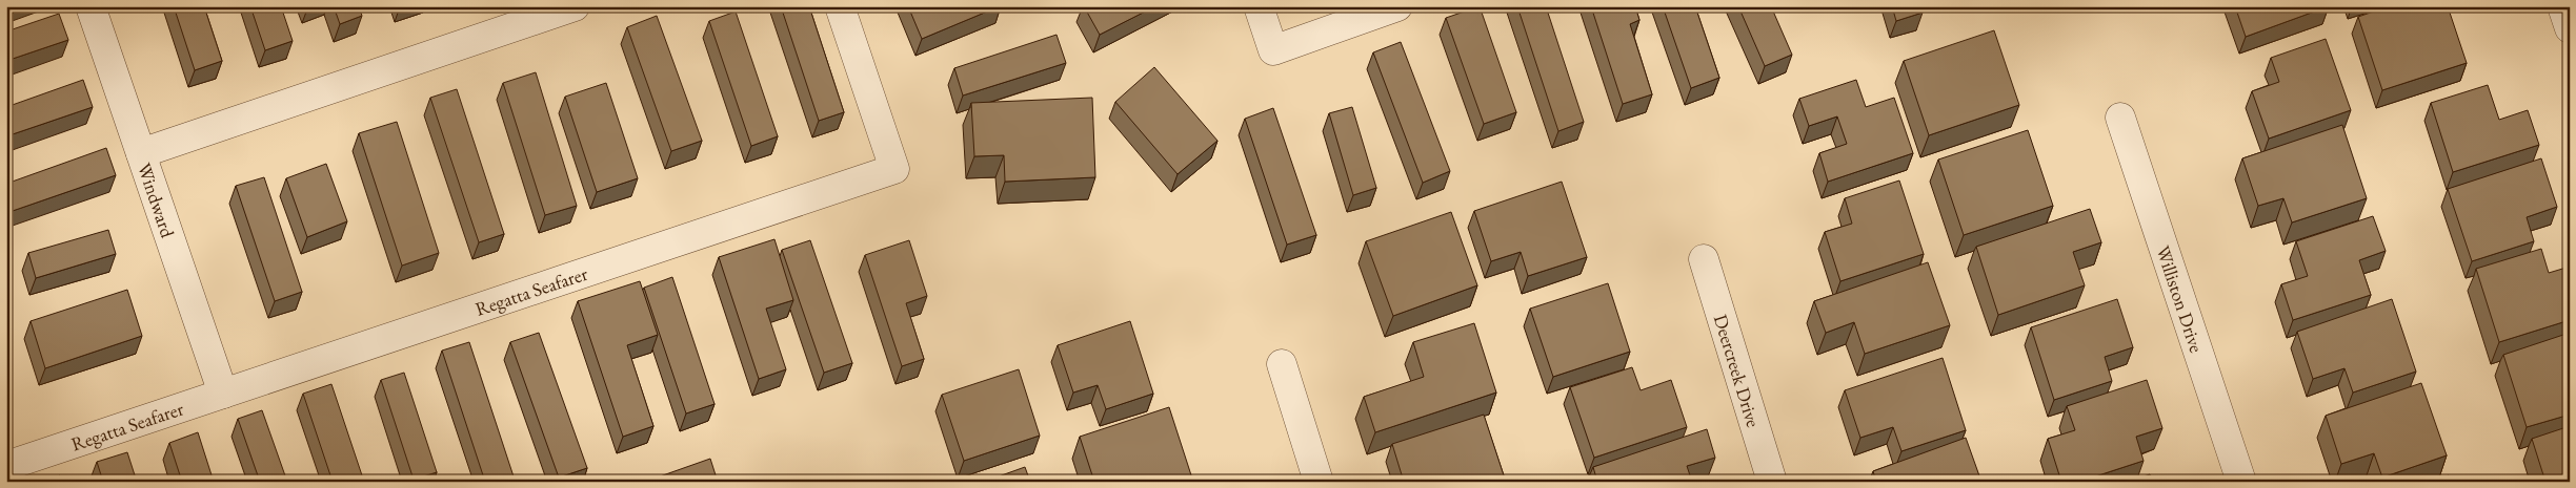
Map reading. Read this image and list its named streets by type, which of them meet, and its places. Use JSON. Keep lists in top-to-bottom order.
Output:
{
  "streets": {
    "street": [
      "Windward",
      "Regatta Seafarer",
      "Williston Drive",
      "Deercreek Drive"
    ]
  },
  "crossings": [
    ["Windward", "Regatta Seafarer"]
  ]
}
